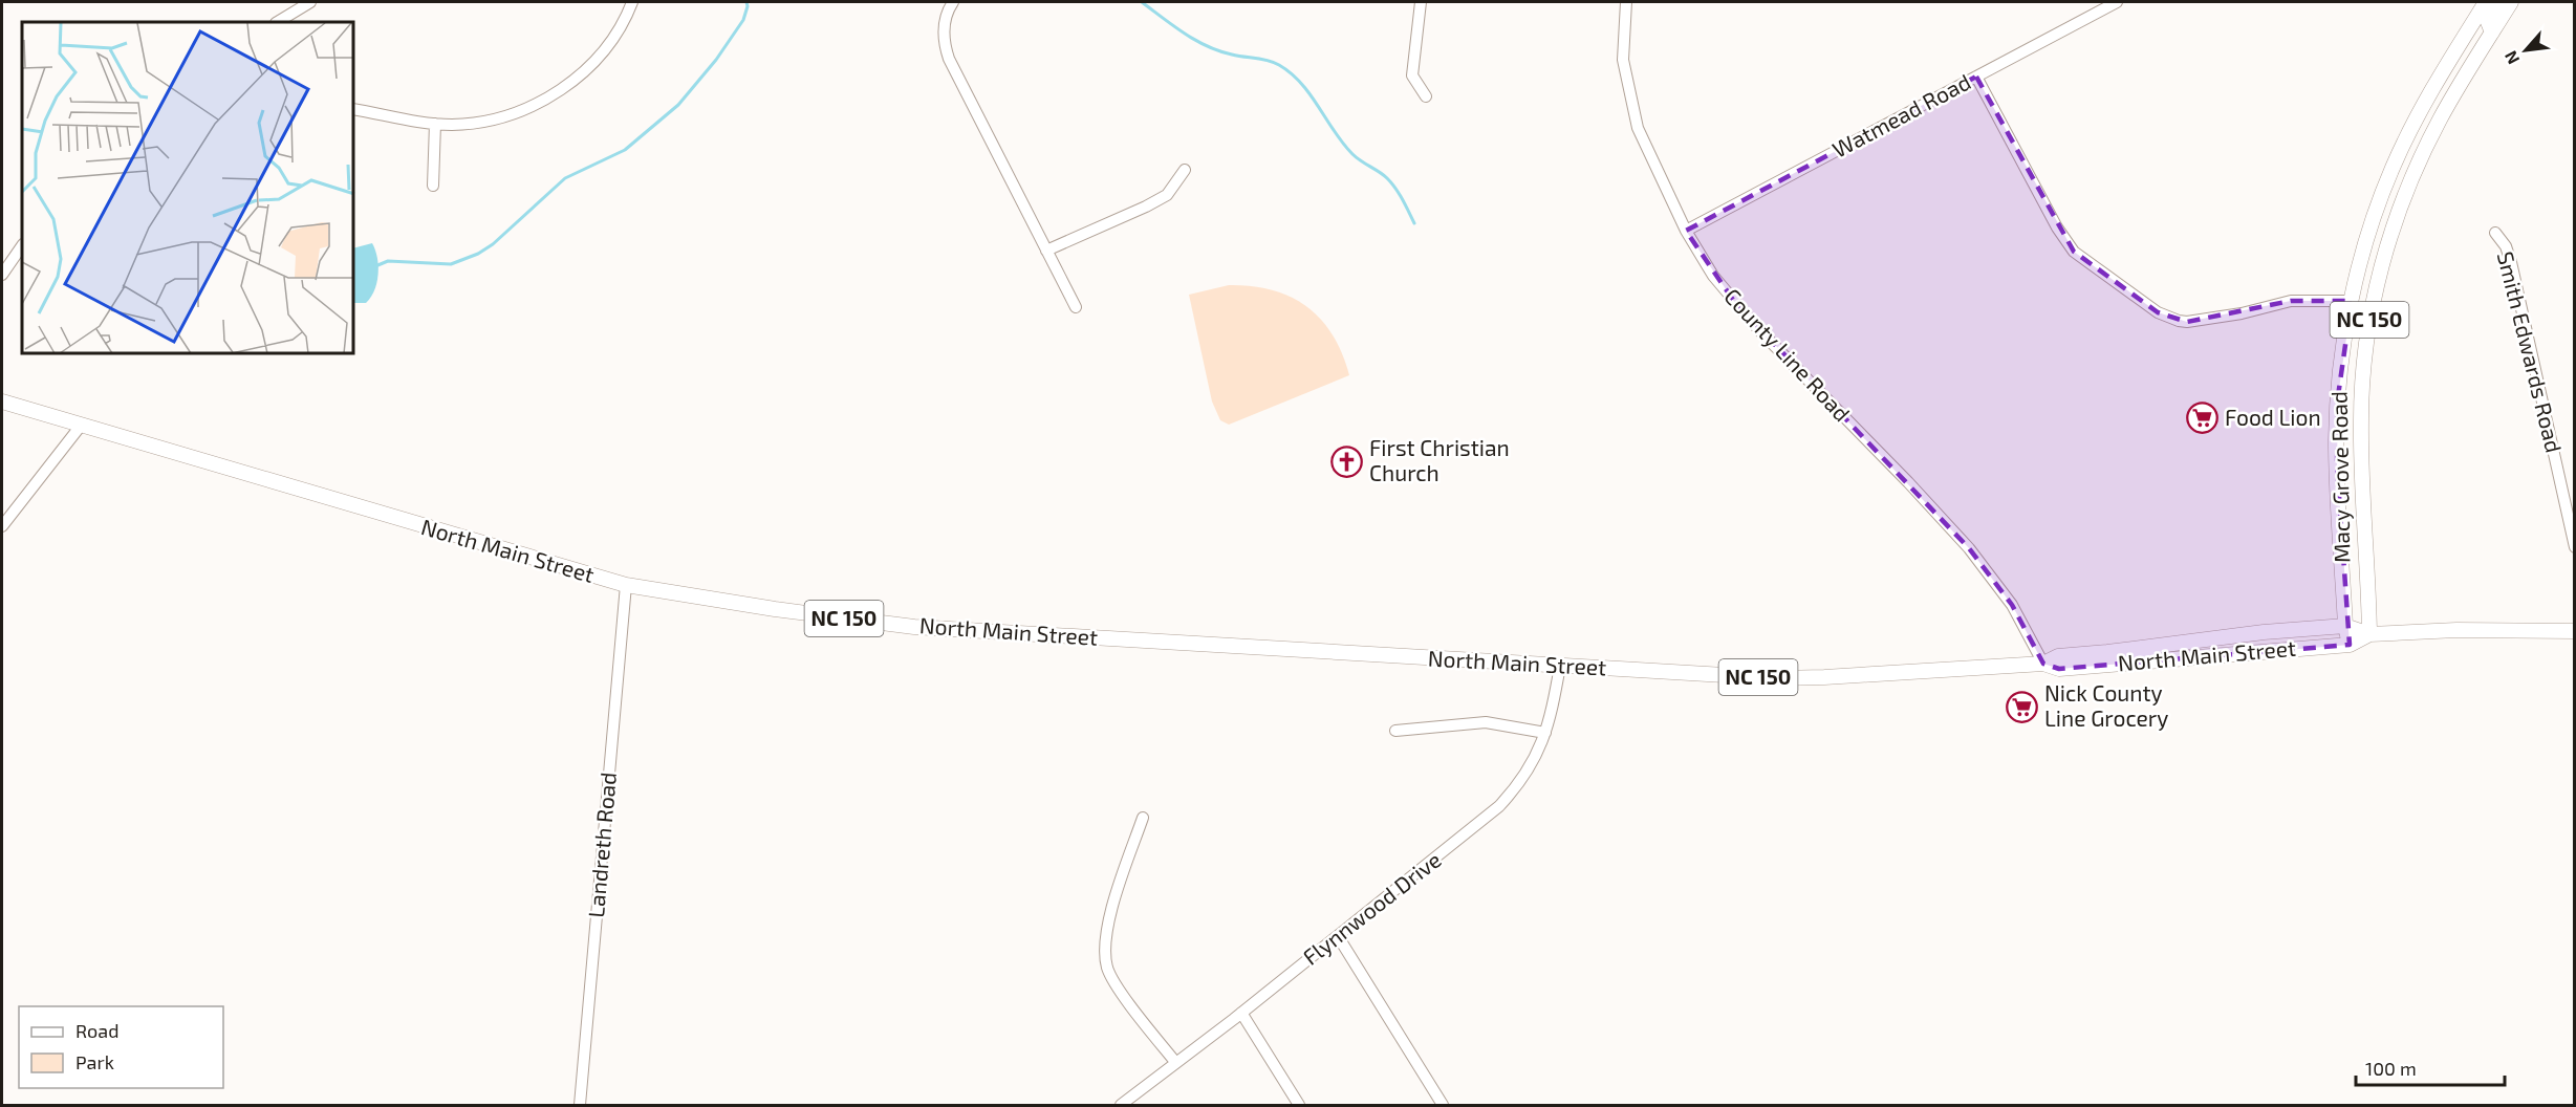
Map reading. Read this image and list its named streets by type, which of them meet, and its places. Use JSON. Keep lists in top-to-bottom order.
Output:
{
  "streets": {
    "main road": ["NC 150", "Macy Grove Road", "North Main Street"],
    "street": [
      "Watmead Road",
      "Smith Edwards Road",
      "County Line Road",
      "Landreth Road",
      "Flynnwood Drive"
    ]
  },
  "crossings": [
    ["Watmead Road", "County Line Road"],
    ["County Line Road", "North Main Street"],
    ["Macy Grove Road", "North Main Street"],
    ["North Main Street", "Landreth Road"],
    ["North Main Street", "Flynnwood Drive"]
  ],
  "places": {
    "supermarket": ["Food Lion", "Nick County Line Grocery"],
    "church": ["First Christian Church"]
  },
  "legend": ["Road", "Park"],
  "scale_bar": "100 m",
  "north": "bottom left"
}
